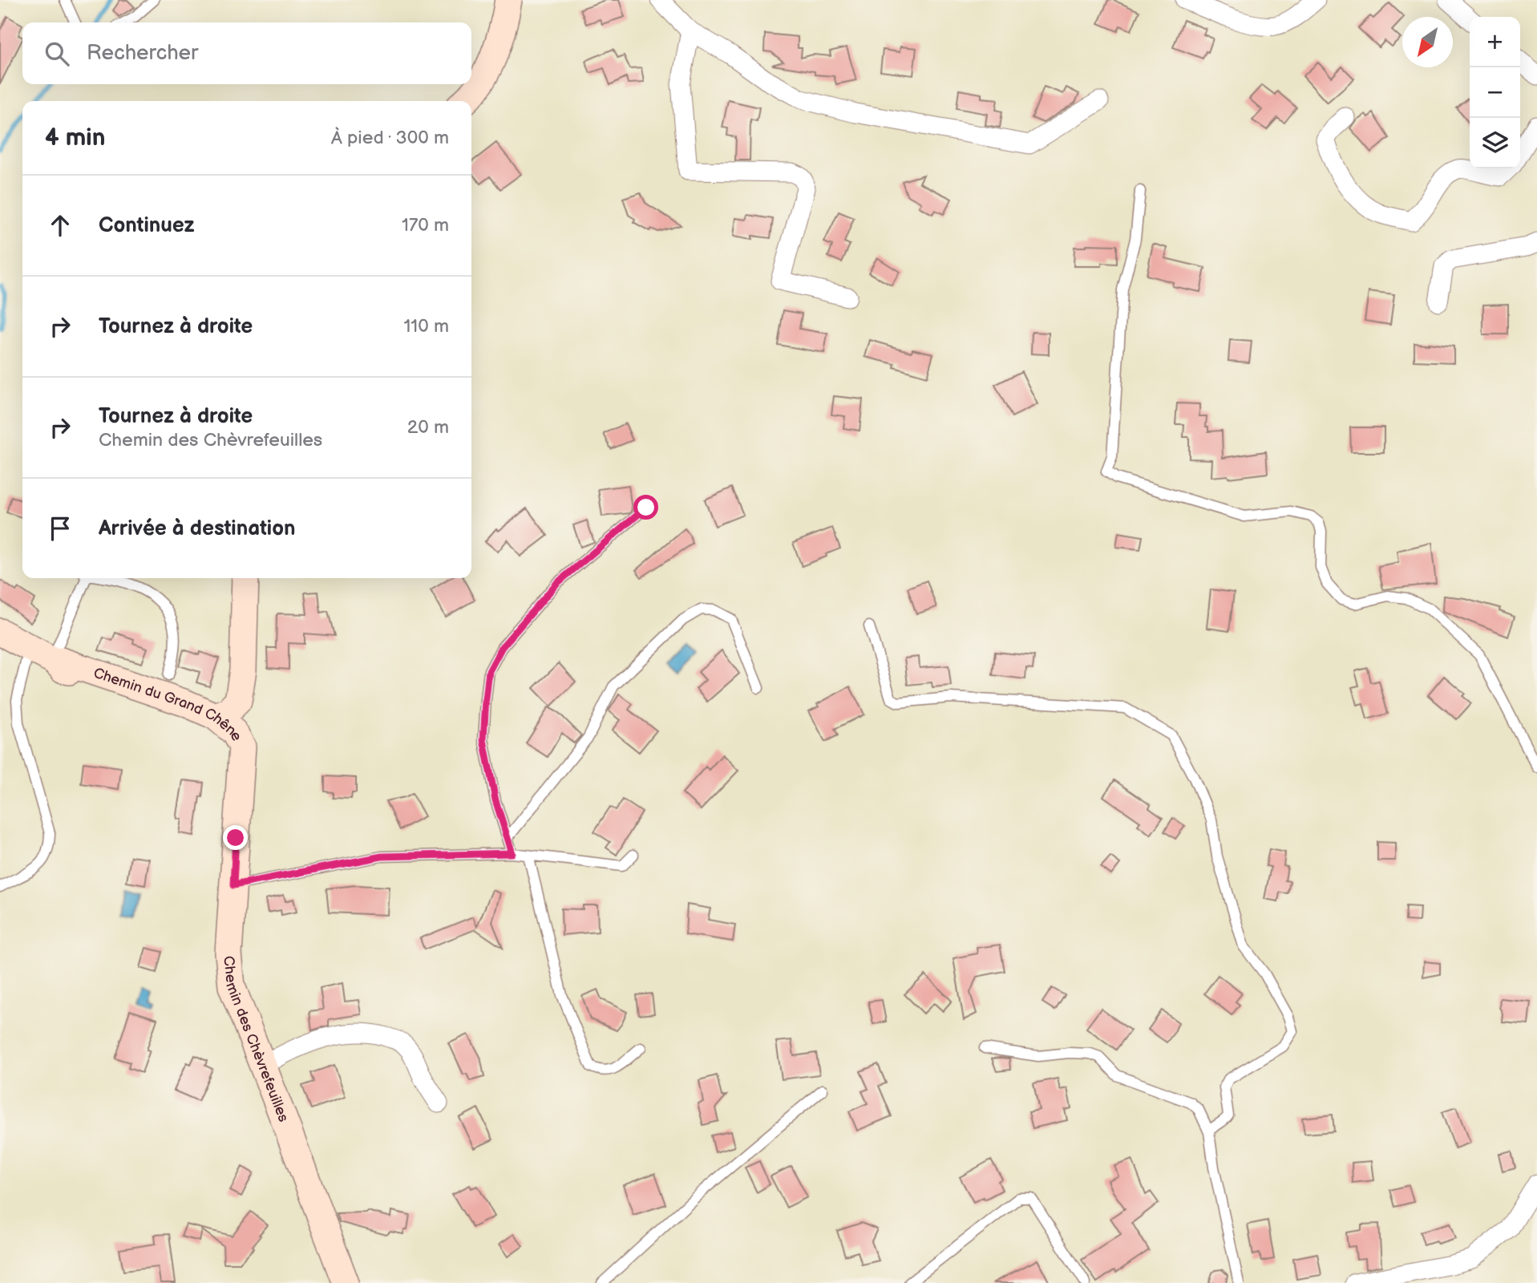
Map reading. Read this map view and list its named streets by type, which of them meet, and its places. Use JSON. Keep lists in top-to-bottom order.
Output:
{
  "streets": {
    "main road": ["Chemin du Grand Chêne", "Chemin des Chèvrefeuilles"]
  },
  "crossings": [
    ["Chemin du Grand Chêne", "Chemin des Chèvrefeuilles"]
  ],
  "north": "bottom left",
  "page": {
    "map_buttons": ["+", "−"],
    "search": "Rechercher",
    "heading": ["4 min", "À pied · 300 m"],
    "list": [
      ["Continuez", "170 m"],
      ["Tournez à droite", "110 m"],
      ["Tournez à droite", "Chemin des Chèvrefeuilles", "20 m"],
      "Arrivée à destination"
    ]
  }
}
